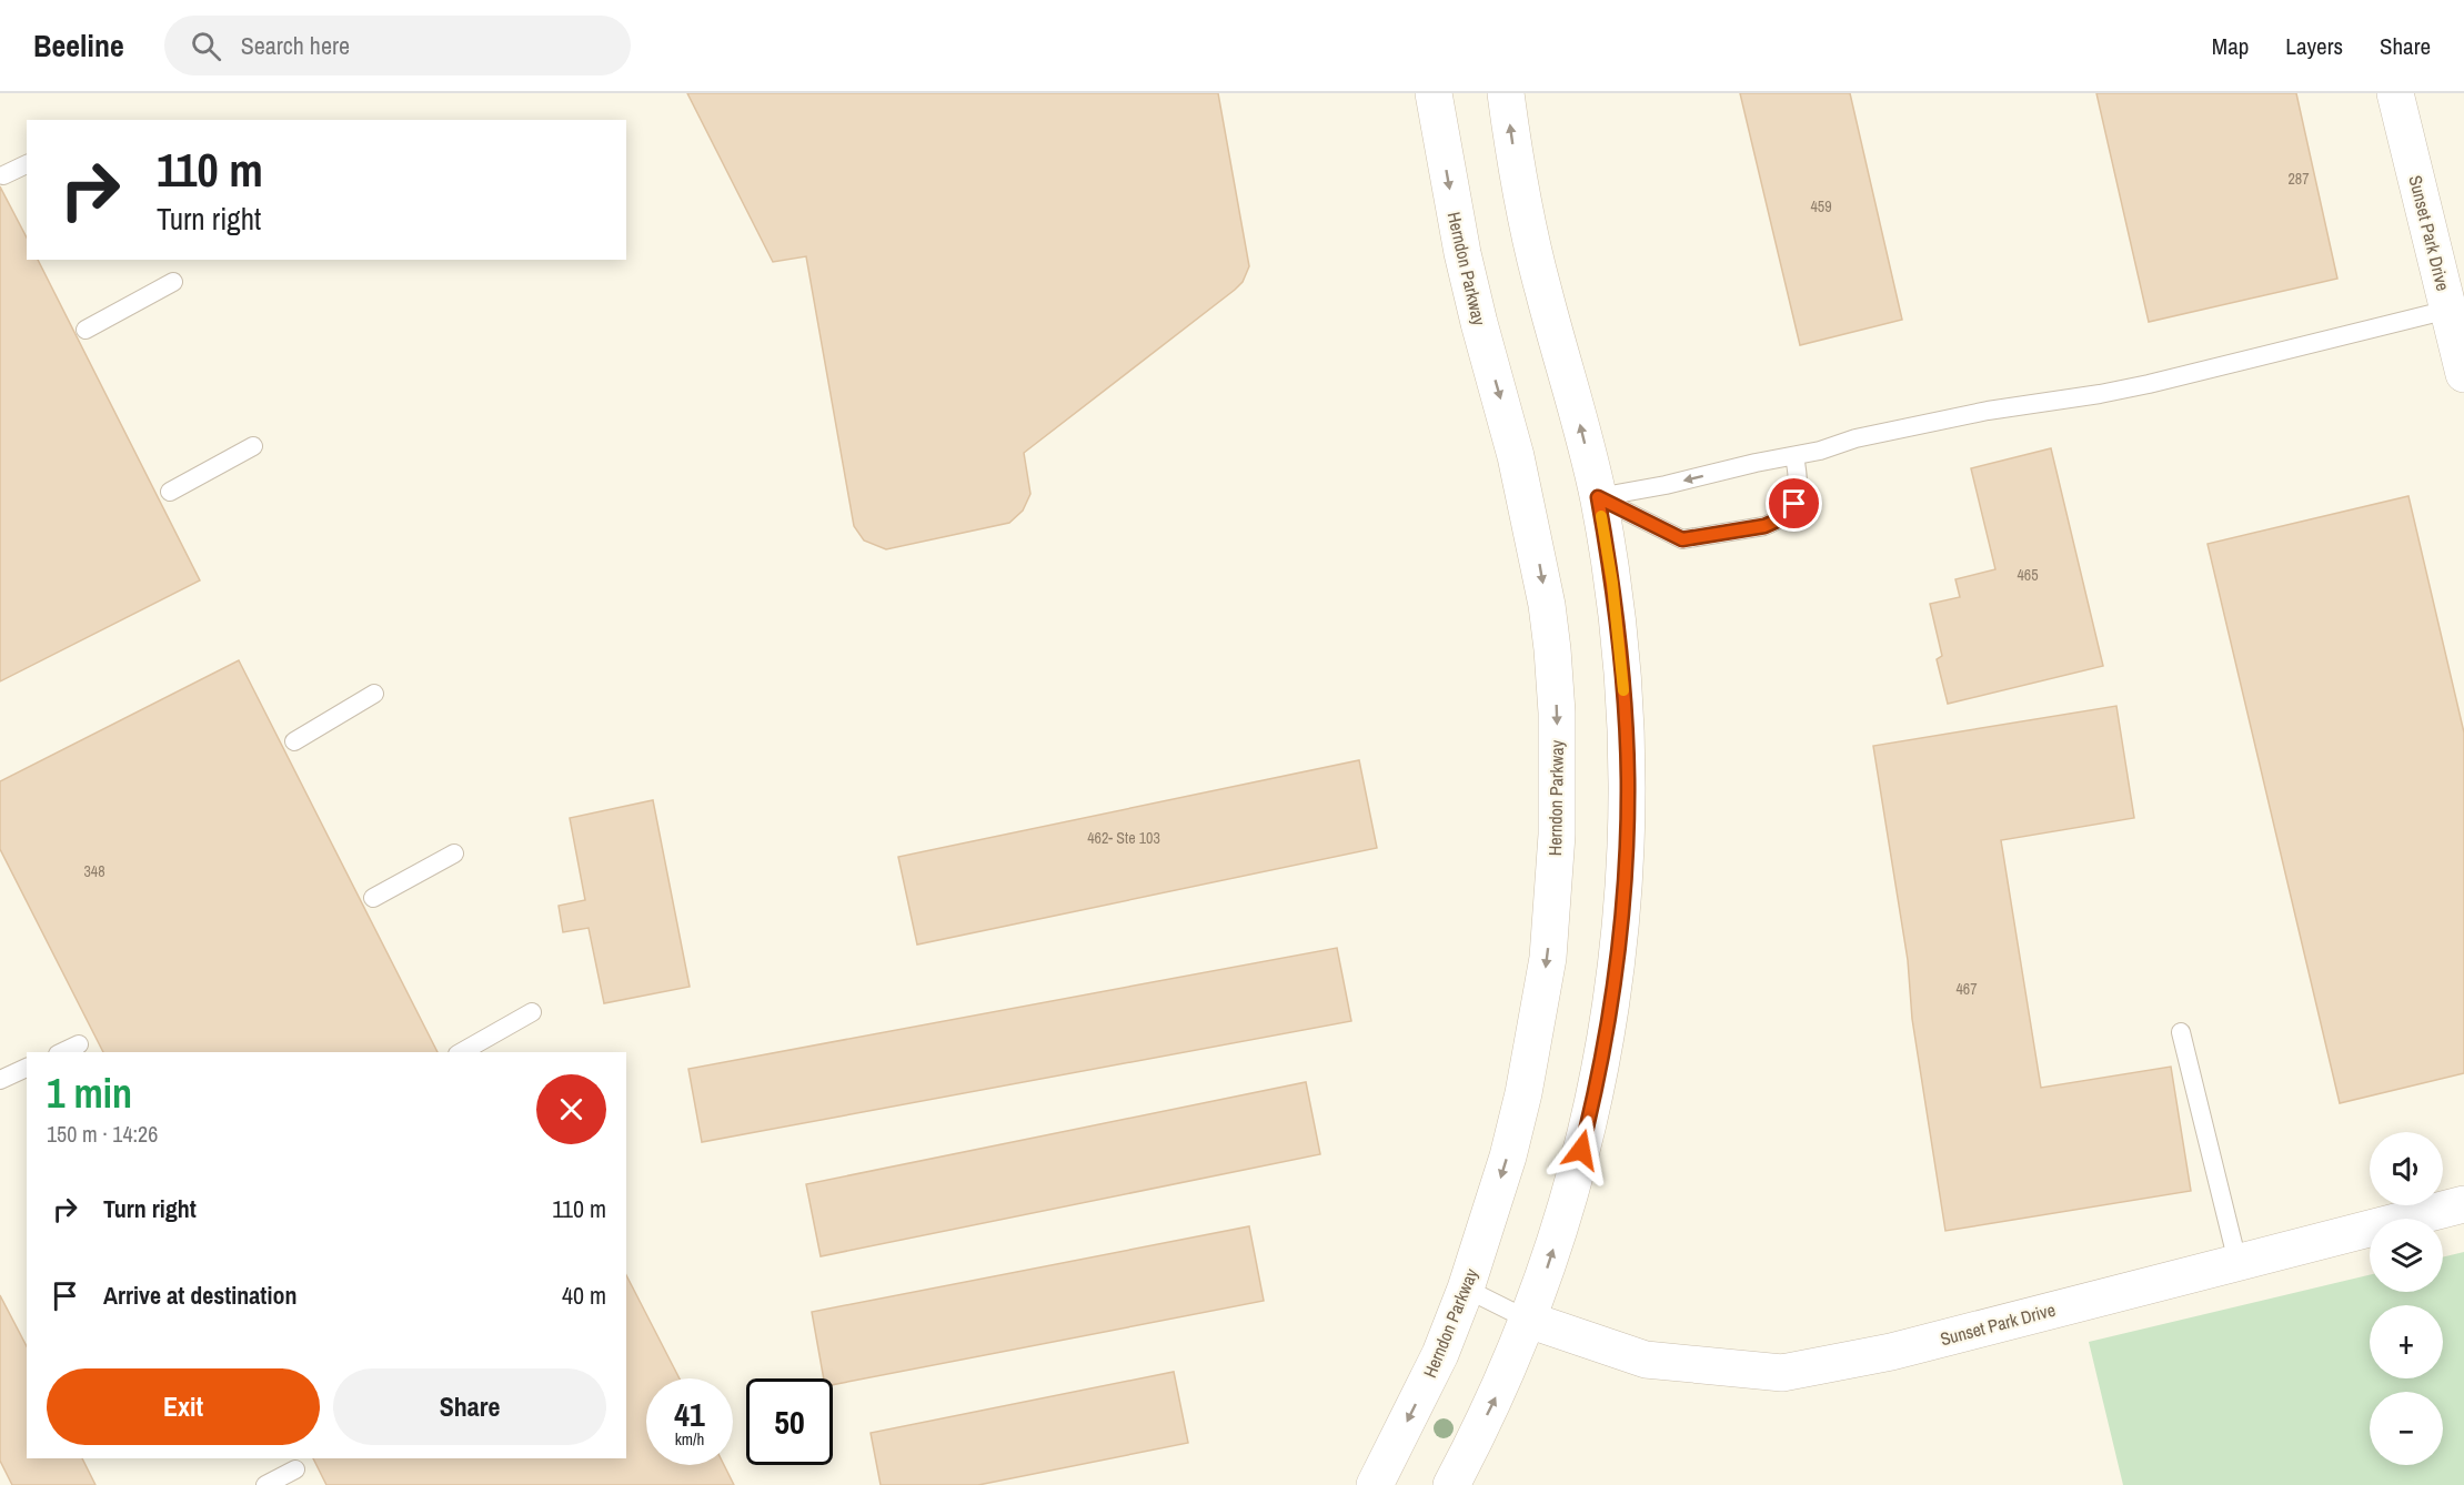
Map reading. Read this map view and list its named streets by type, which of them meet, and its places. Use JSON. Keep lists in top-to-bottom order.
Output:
{
  "streets": {
    "main road": ["Sunset Park Drive", "Herndon Parkway"]
  },
  "house_numbers": [
    "287",
    "459",
    "465",
    "462- Ste 103",
    "348",
    "467"
  ],
  "page": {
    "header": "Beeline",
    "search": "Search here",
    "nav": ["Map", "Layers", "Share"],
    "turn": ["110 m", "Turn right"],
    "heading": ["1 min", "150 m · 14:26"],
    "map_buttons": ["+", "−"],
    "list": [
      {
        "name": "Turn right",
        "value": "110 m"
      },
      {
        "name": "Arrive at destination",
        "value": "40 m"
      }
    ],
    "buttons": ["Exit", "Share"],
    "speed": "41 km/h",
    "limit": "50"
  }
}
